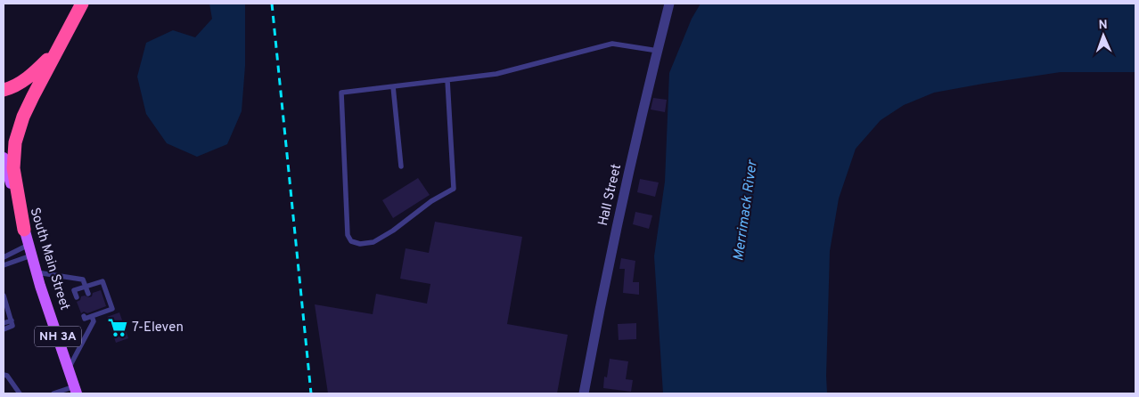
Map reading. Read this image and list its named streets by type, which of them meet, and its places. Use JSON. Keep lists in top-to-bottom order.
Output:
{
  "streets": {
    "main road": ["South Main Street", "NH 3A"],
    "street": ["Hall Street"]
  },
  "water": ["Merrimack River"],
  "places": {
    "supermarket": ["7-Eleven"]
  },
  "north": "top"
}
